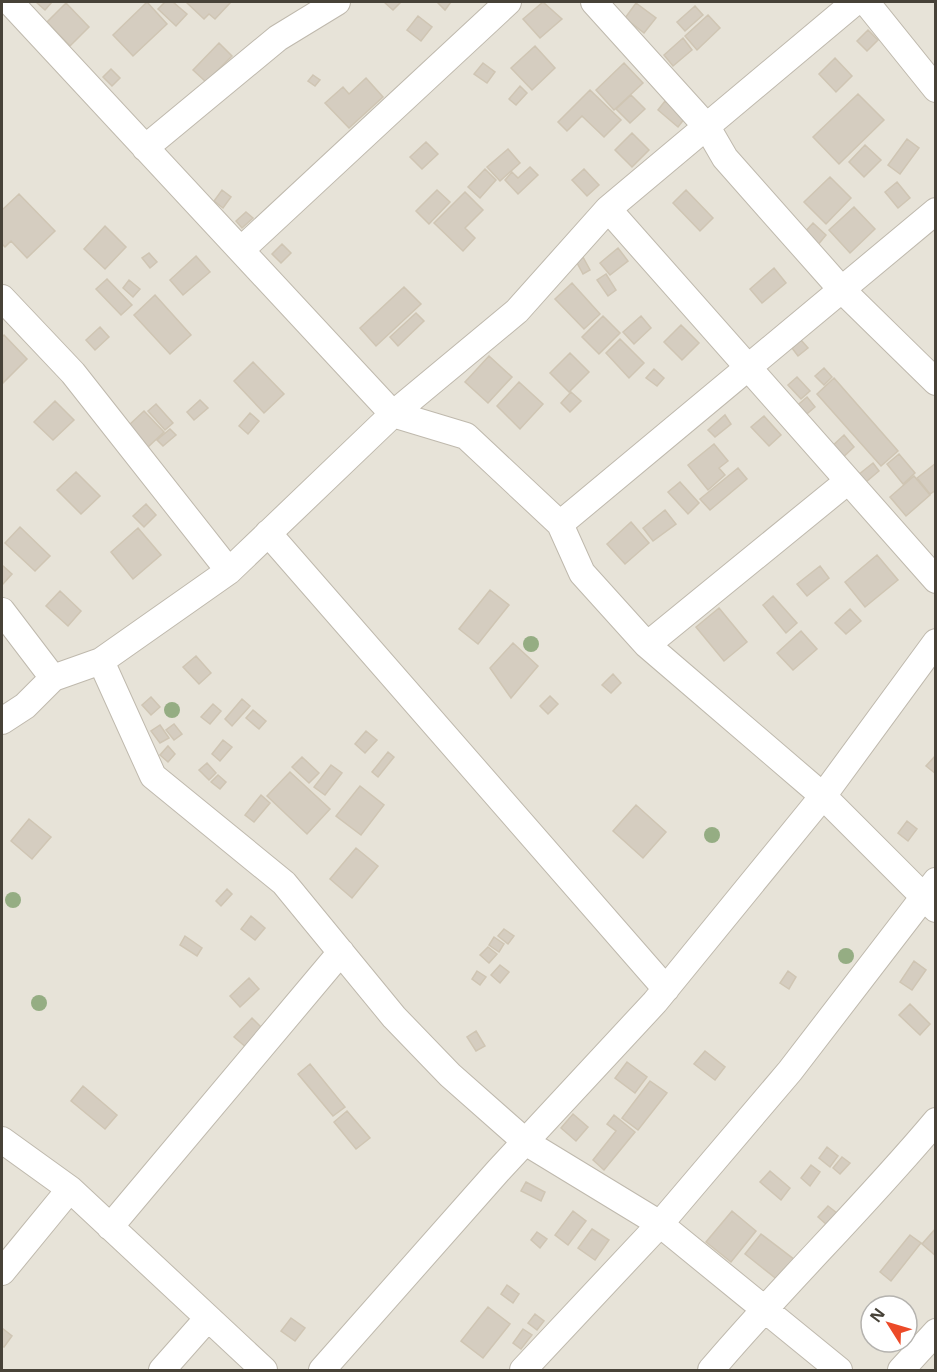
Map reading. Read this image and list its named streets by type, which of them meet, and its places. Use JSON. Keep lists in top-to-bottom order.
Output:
{
  "north": "top left"
}
